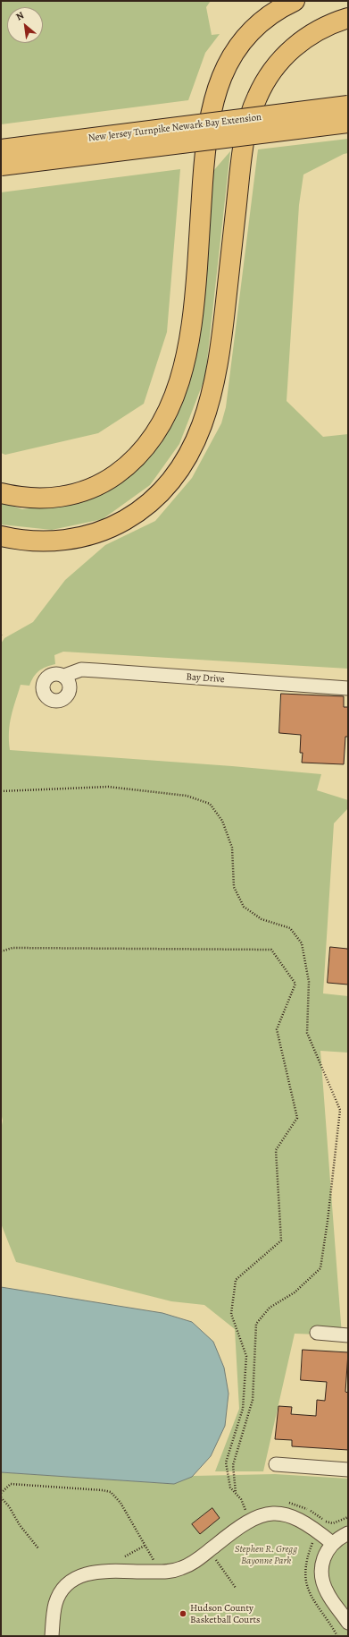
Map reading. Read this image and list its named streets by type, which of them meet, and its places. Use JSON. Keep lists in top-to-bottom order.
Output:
{
  "streets": {
    "highway": ["New Jersey Turnpike Newark Bay Extension"],
    "street": ["Bay Drive"]
  },
  "parks": ["Stephen R. Gregg Bayonne Park"],
  "places": ["Hudson County Basketball Courts"],
  "north": "top left"
}
